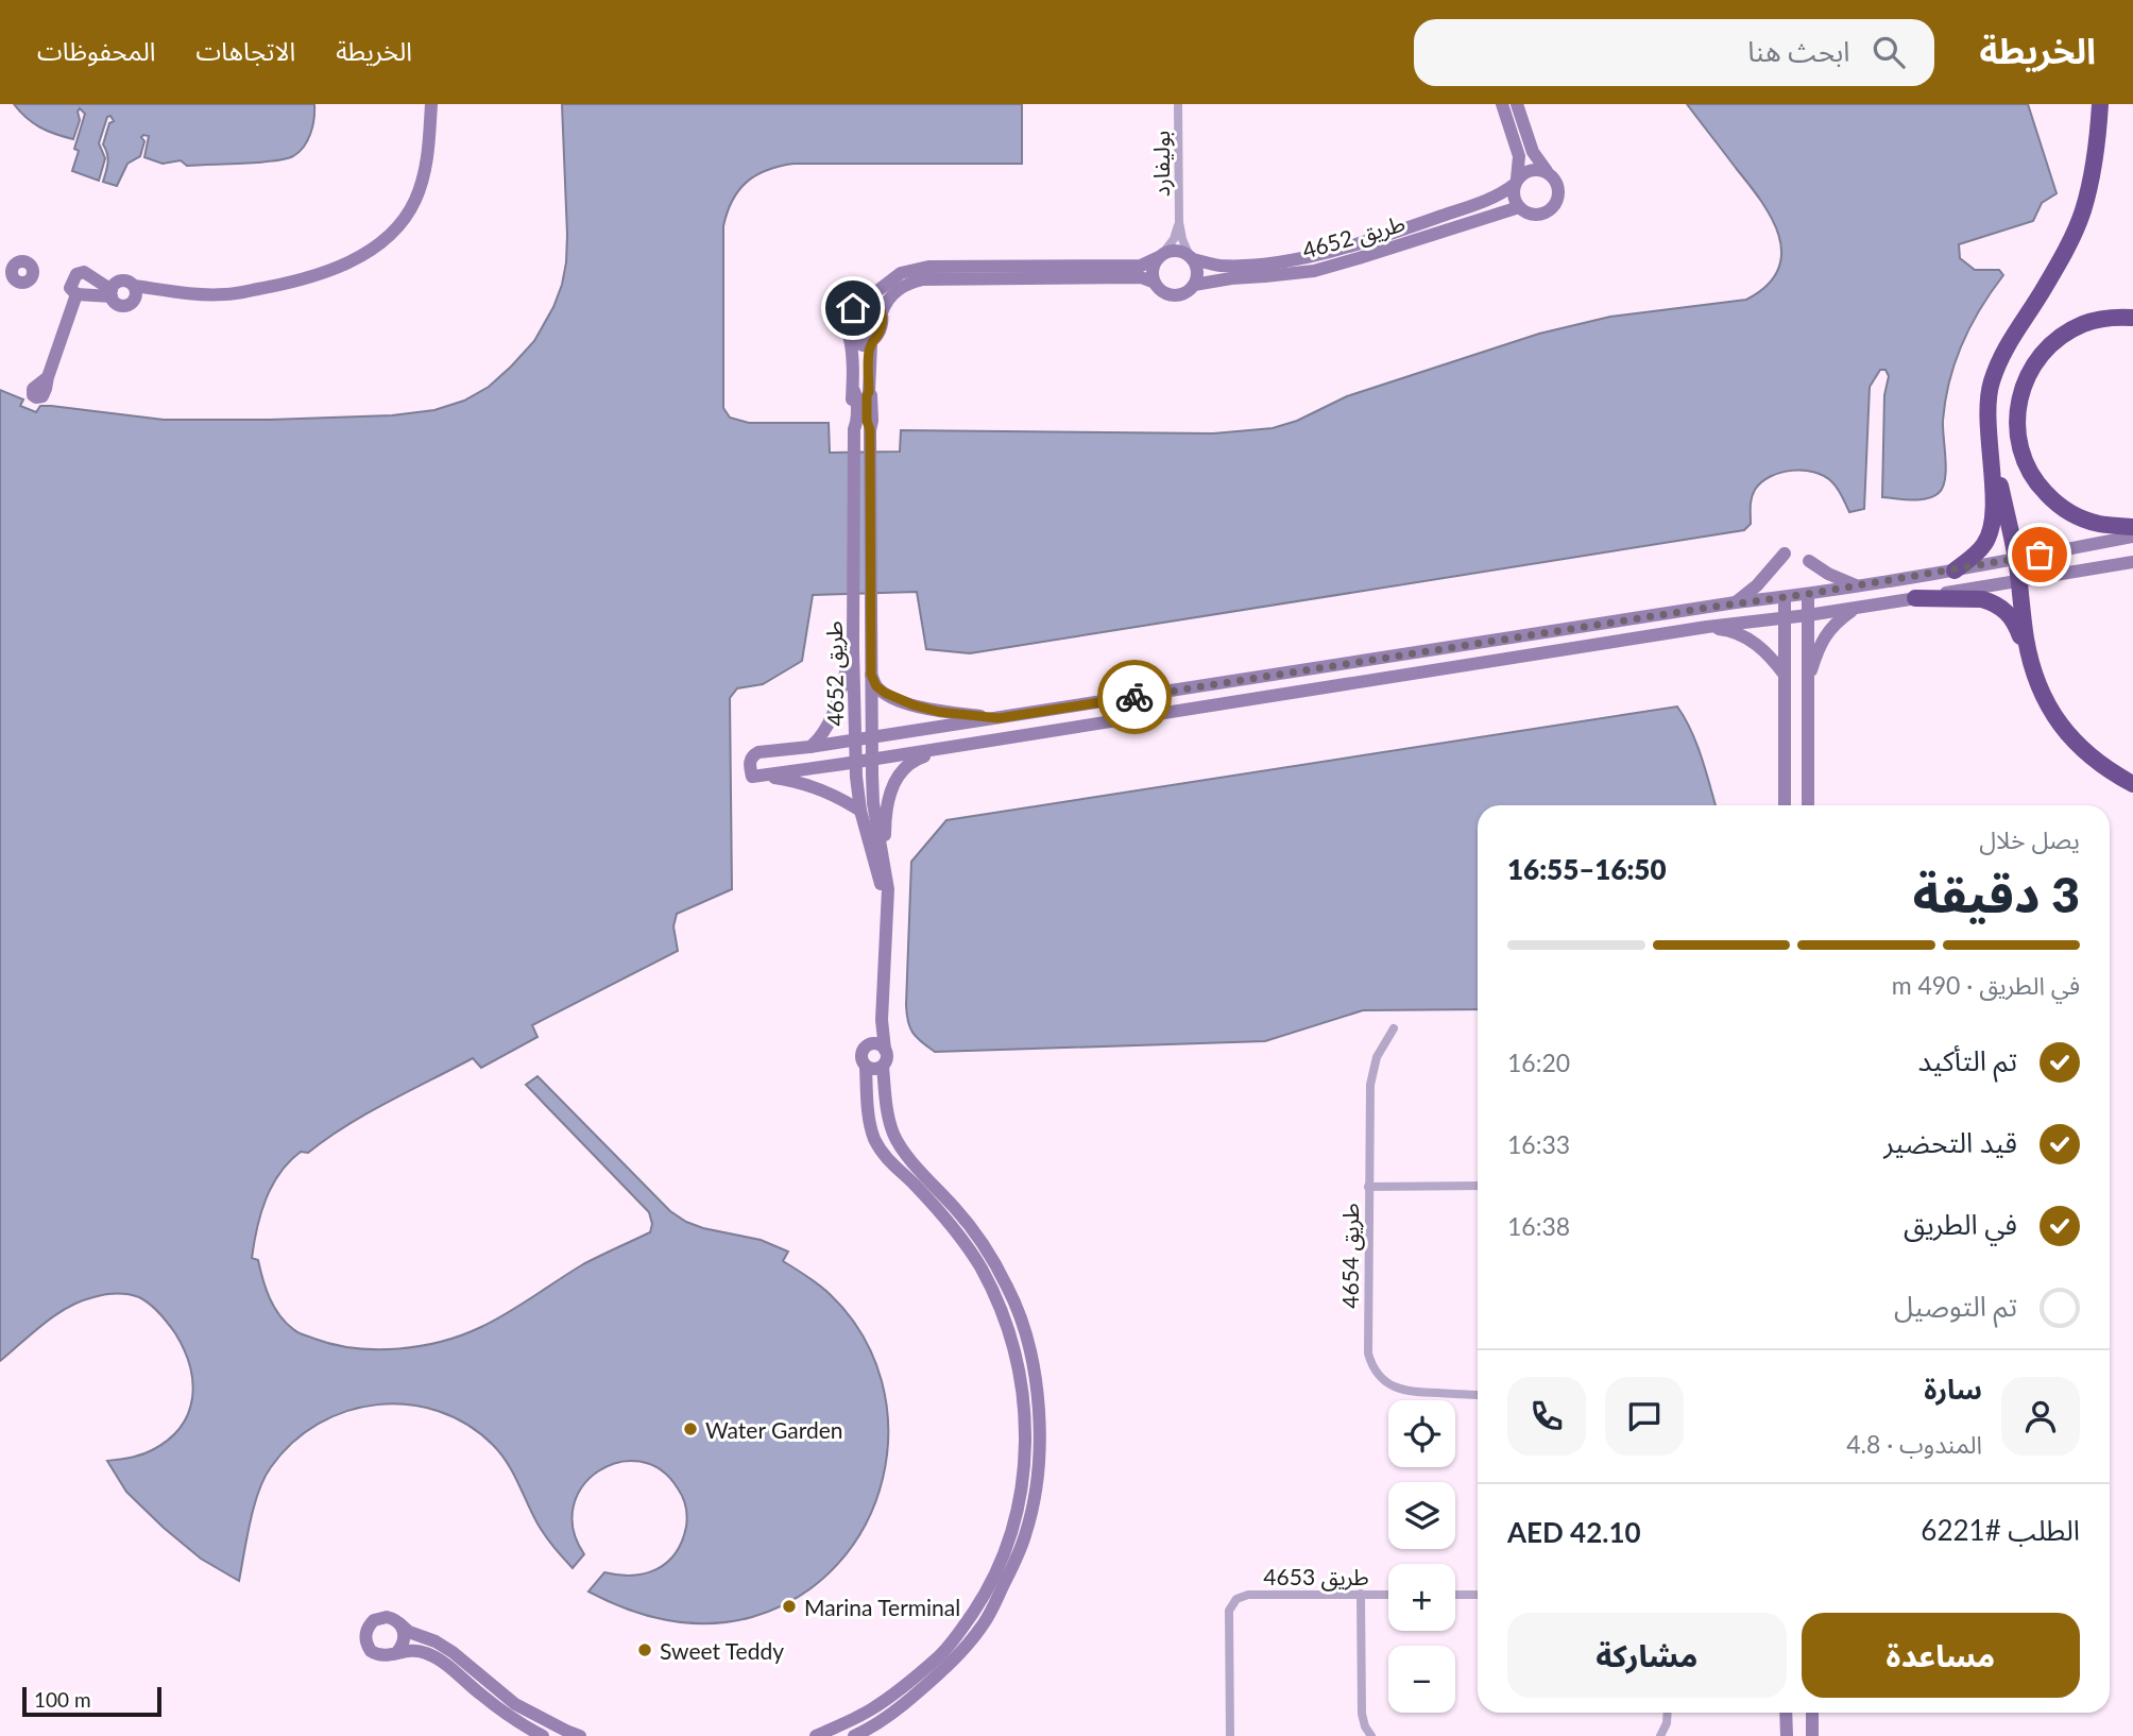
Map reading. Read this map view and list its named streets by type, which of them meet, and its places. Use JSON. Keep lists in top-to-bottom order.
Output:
{
  "streets": {
    "street": [
      "بوليفارد",
      "طريق 4652",
      "طريق 4654",
      "طريق 4653"
    ]
  },
  "crossings": [
    ["بوليفارد", "طريق 4652"]
  ],
  "places": ["Water Garden", "Marina Terminal", "Sweet Teddy"],
  "scale_bar": "100 m",
  "page": {
    "header": "الخريطة",
    "search": "ابحث هنا",
    "nav": ["الخريطة", "الاتجاهات", "المحفوظات"],
    "heading": ["3 دقيقة", "يصل خلال", "16:50–16:55"],
    "panel": [
      "سارة",
      "المندوب · 4.8",
      "الطلب #6221",
      "AED 42.10"
    ],
    "bar": "في الطريق · 490 m",
    "list": [
      ["تم التأكيد", "16:20"],
      ["قيد التحضير", "16:33"],
      ["في الطريق", "16:38"],
      "تم التوصيل"
    ],
    "map_buttons": ["+", "−"],
    "buttons": ["مساعدة", "مشاركة"],
    "scale": "100 m"
  }
}
